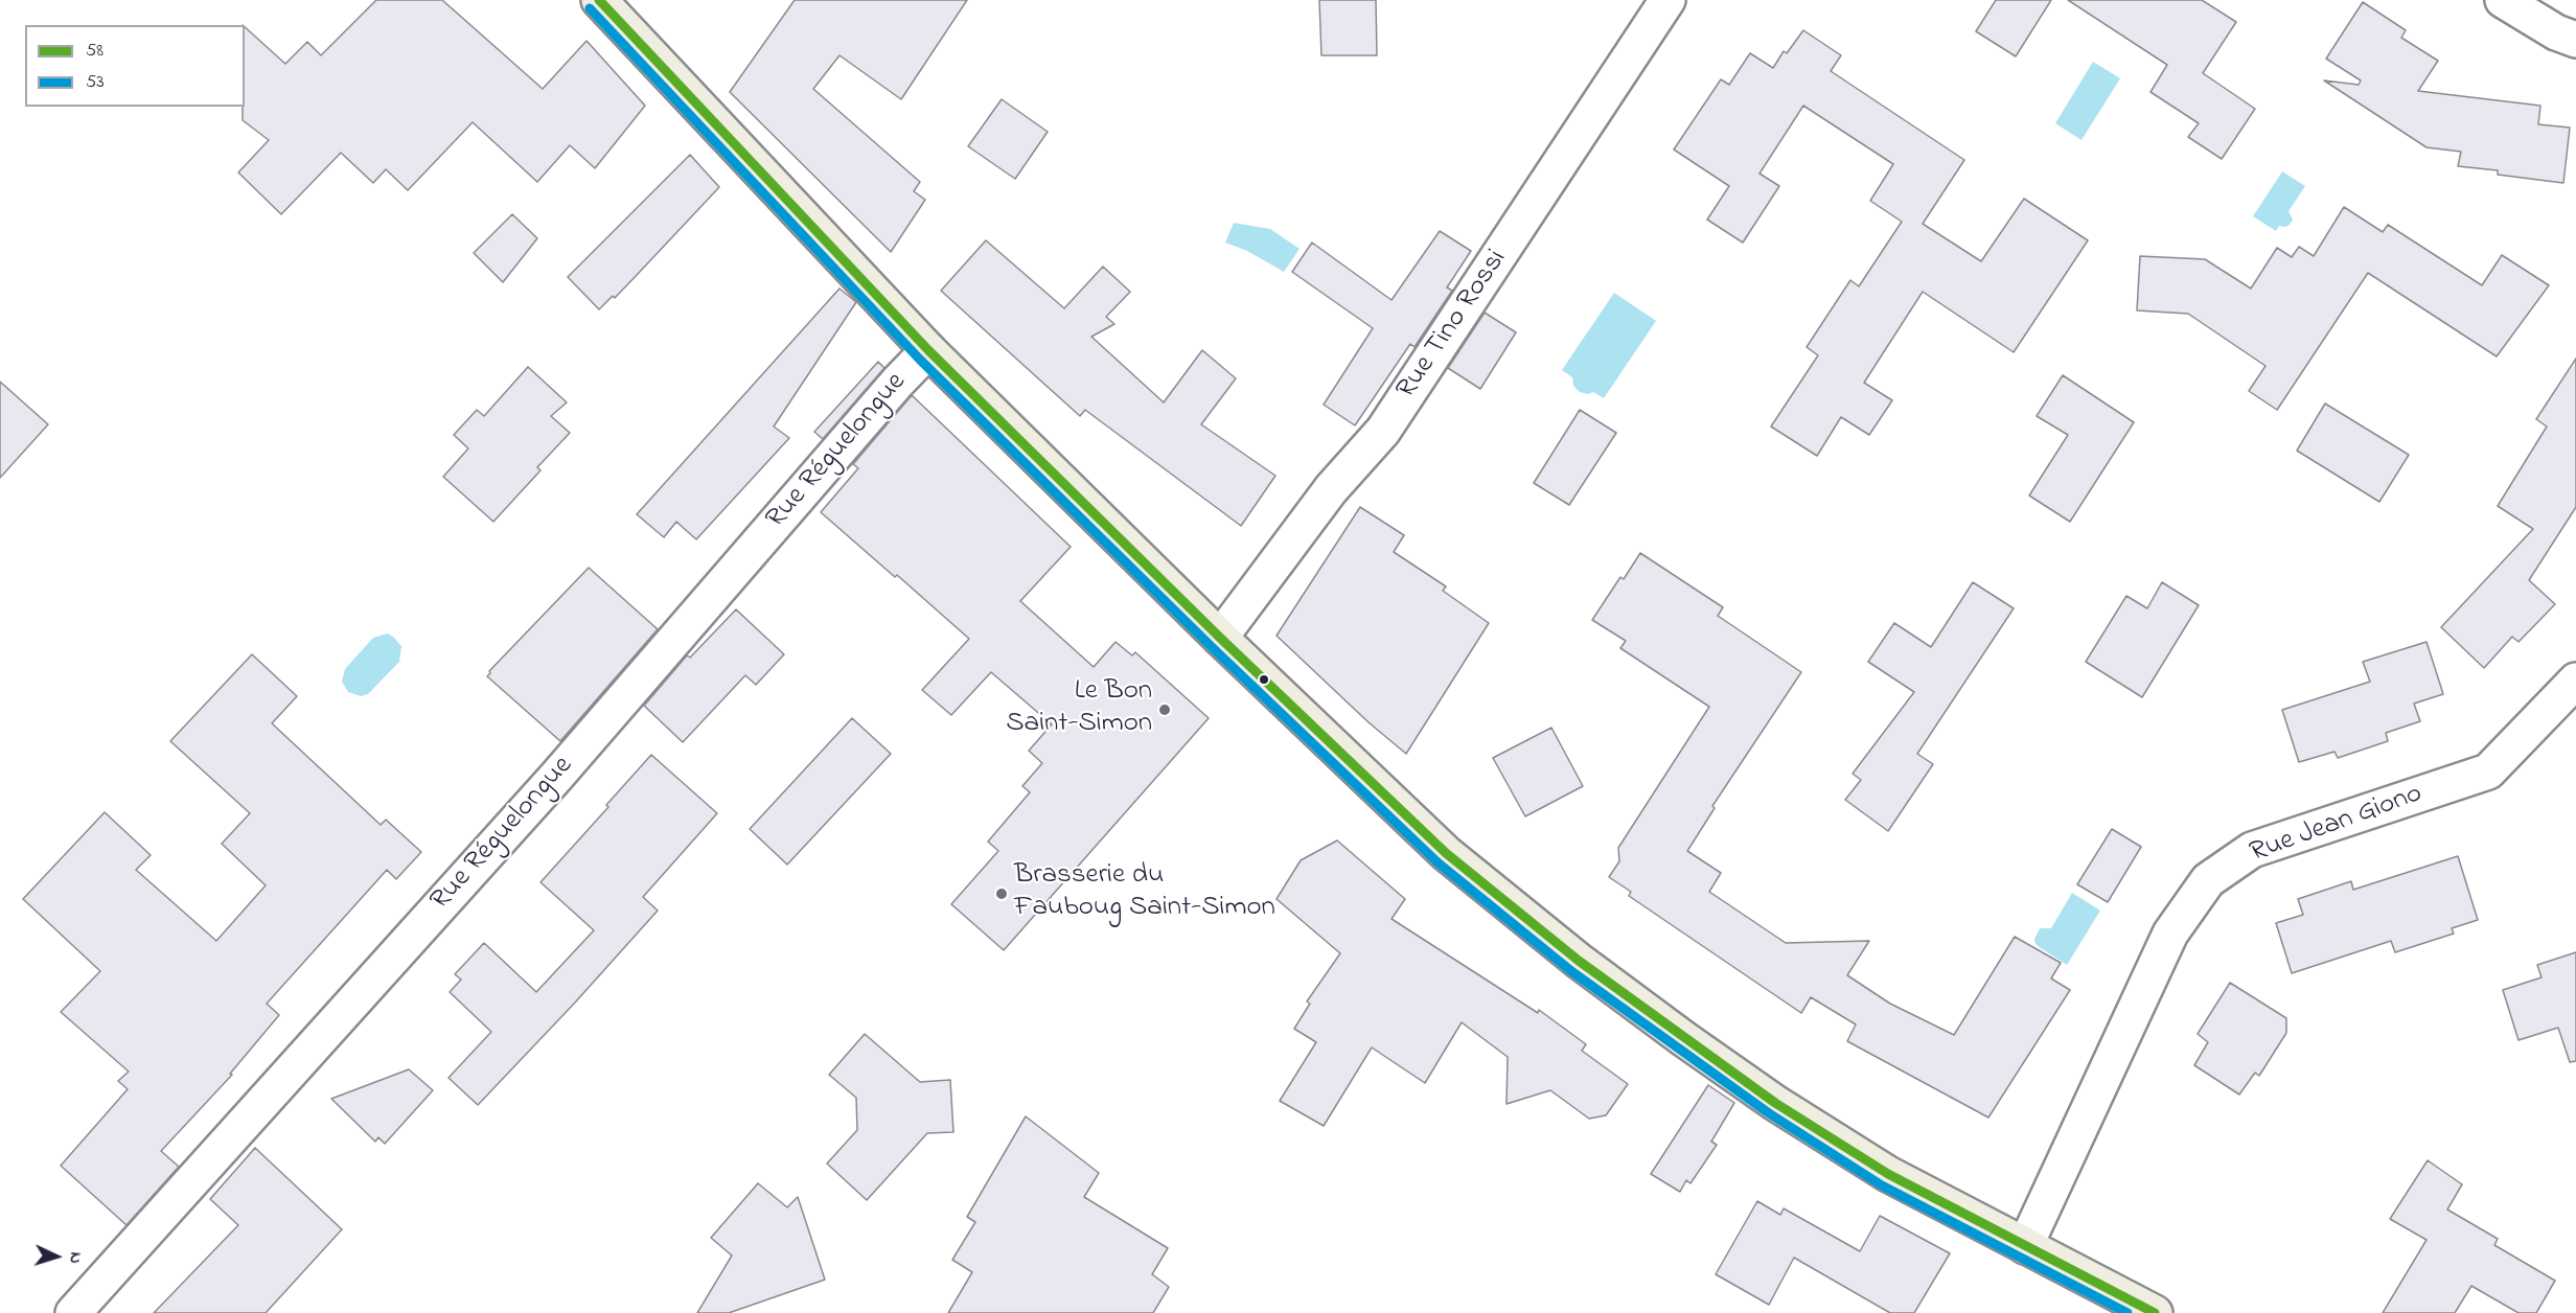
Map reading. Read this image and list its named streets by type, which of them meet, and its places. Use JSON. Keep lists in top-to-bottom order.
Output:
{
  "streets": {
    "street": ["Rue Tino Rossi", "Rue Réguelongue", "Rue Jean Giono"]
  },
  "places": ["Le Bon Saint-Simon", "Brasserie du Fauboug Saint-Simon"],
  "lines": ["transit line 58", "transit line 53"],
  "legend": ["58", "53"],
  "north": "right"
}
